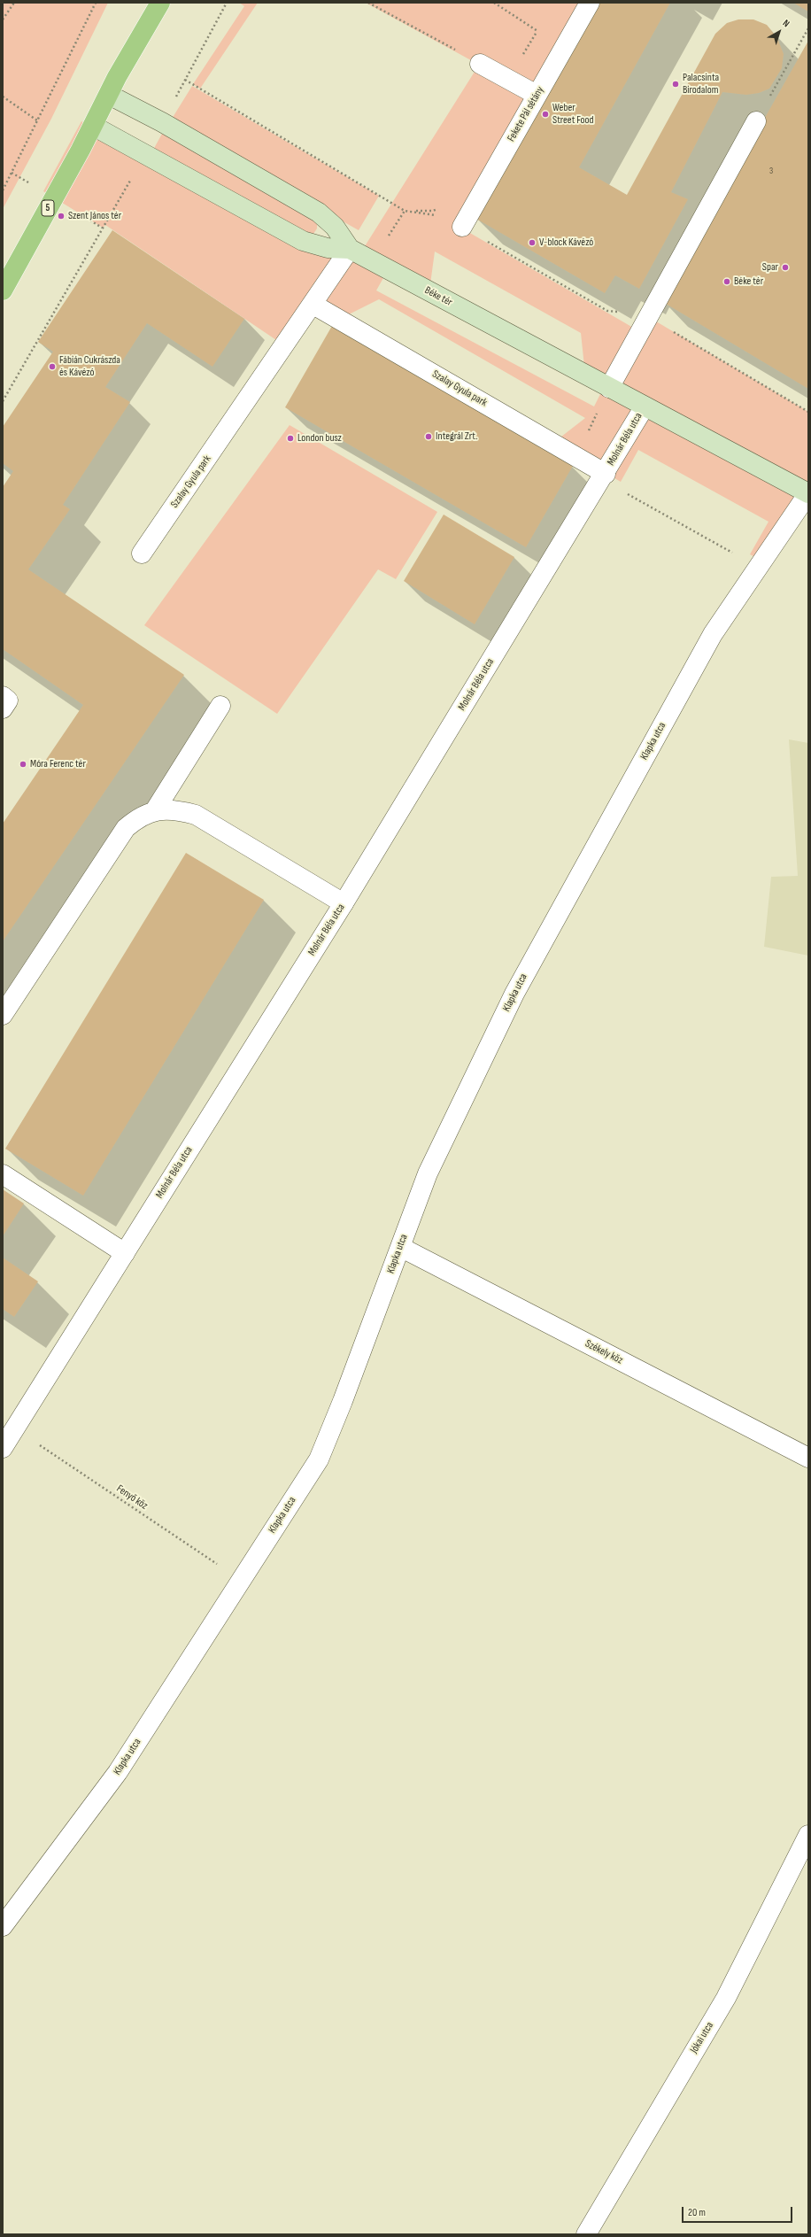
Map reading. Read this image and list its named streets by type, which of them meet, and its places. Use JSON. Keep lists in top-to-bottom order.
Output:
{
  "streets": {
    "main road": ["5"],
    "street": [
      "Fekete Pál sétány",
      "Béke tér",
      "Szalay Gyula park",
      "Molnár Béla utca",
      "Klapka utca",
      "Székely köz",
      "Jókai utca"
    ],
    "path": ["Fenyő köz"]
  },
  "crossings": [
    ["Béke tér", "Szalay Gyula park"],
    ["Béke tér", "Molnár Béla utca"],
    ["Béke tér", "Klapka utca"],
    ["Szalay Gyula park", "Molnár Béla utca"],
    ["Molnár Béla utca", "Fenyő köz"],
    ["Klapka utca", "Székely köz"],
    ["Klapka utca", "Fenyő köz"]
  ],
  "places": [
    "Palacsinta Birodalom",
    "Weber Street Food",
    "Szent János tér",
    "V-block Kávézó",
    "Spar",
    "Béke tér",
    "Fábián Cukrászda és Kávézó",
    "Integrál Zrt.",
    "London busz",
    "Móra Ferenc tér"
  ],
  "house_numbers": ["3"],
  "scale_bar": "20 m",
  "north": "top right"
}
